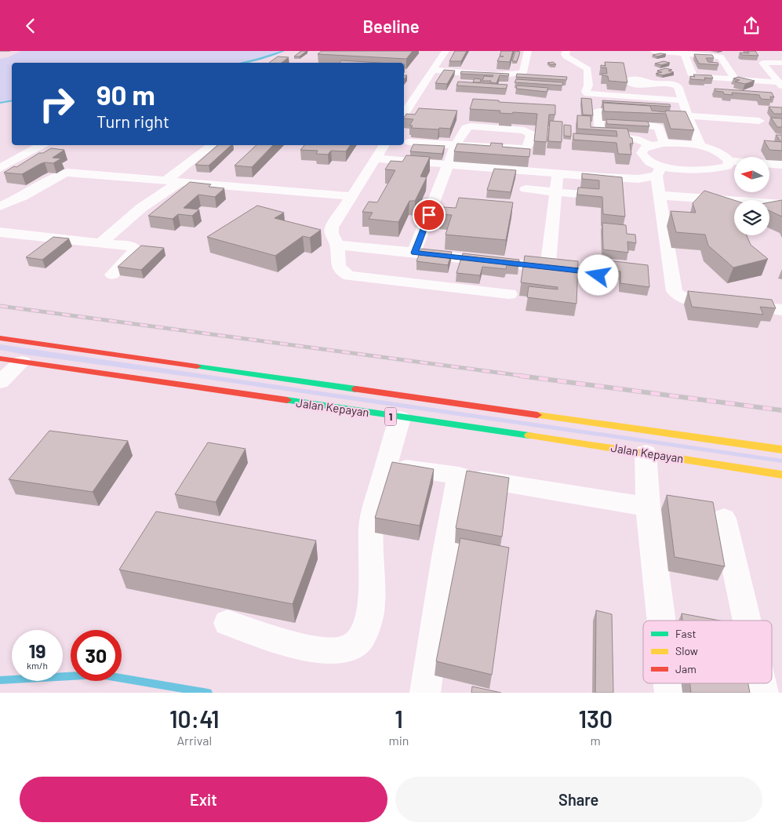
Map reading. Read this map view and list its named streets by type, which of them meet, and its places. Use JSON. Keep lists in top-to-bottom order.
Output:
{
  "streets": {
    "highway": ["Jalan Kepayan", "1"]
  },
  "legend": ["Fast", "Slow", "Jam"],
  "north": "left",
  "page": {
    "header": "Beeline",
    "turn": ["90 m", "Turn right"],
    "speed": "19 km/h",
    "limit": "30",
    "eta": [
      "10:41",
      "Arrival",
      "1",
      "min",
      "130",
      "m"
    ],
    "buttons": ["Exit", "Share"]
  }
}
